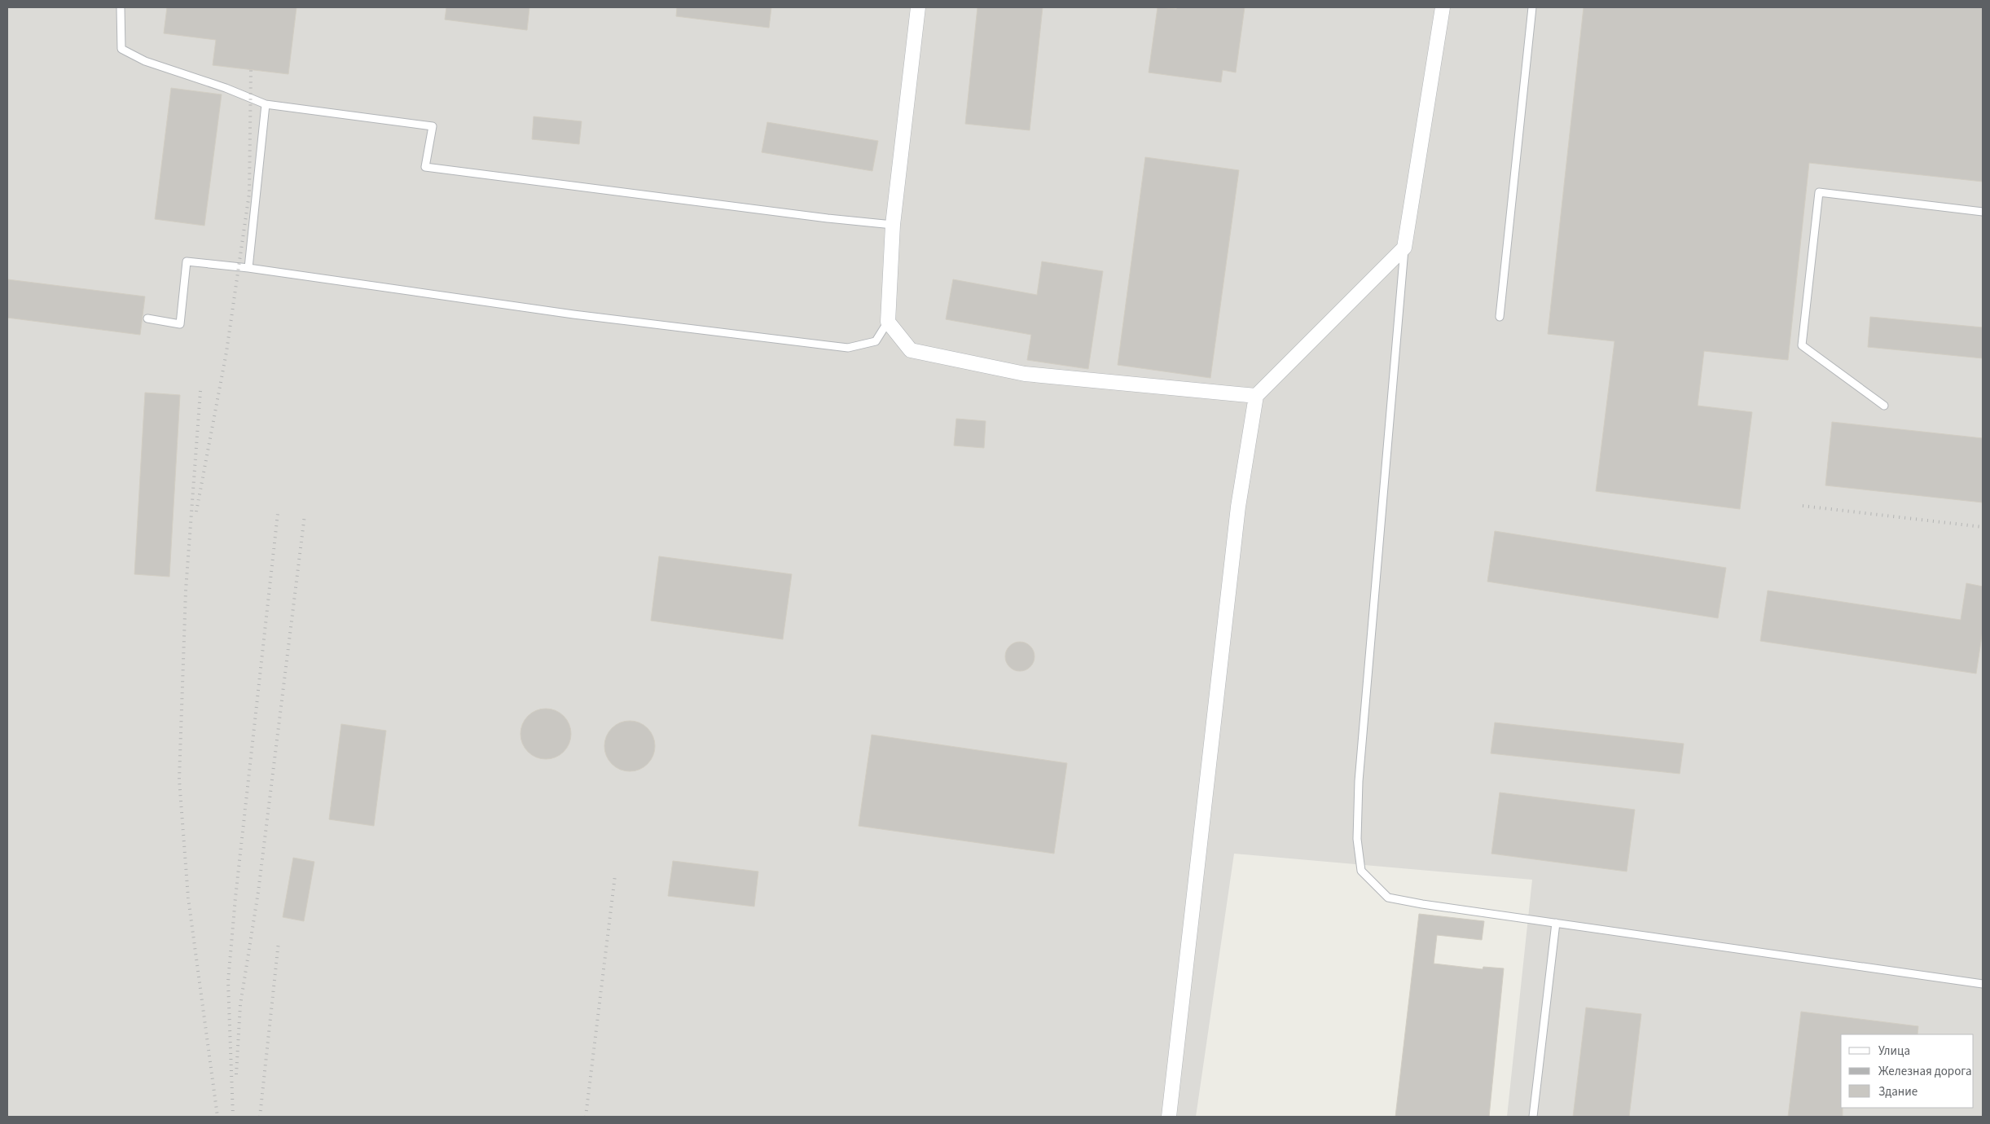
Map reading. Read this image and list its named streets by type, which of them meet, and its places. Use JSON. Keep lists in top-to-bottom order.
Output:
{
  "legend": ["Улица", "Железная дорога", "Здание"]
}
